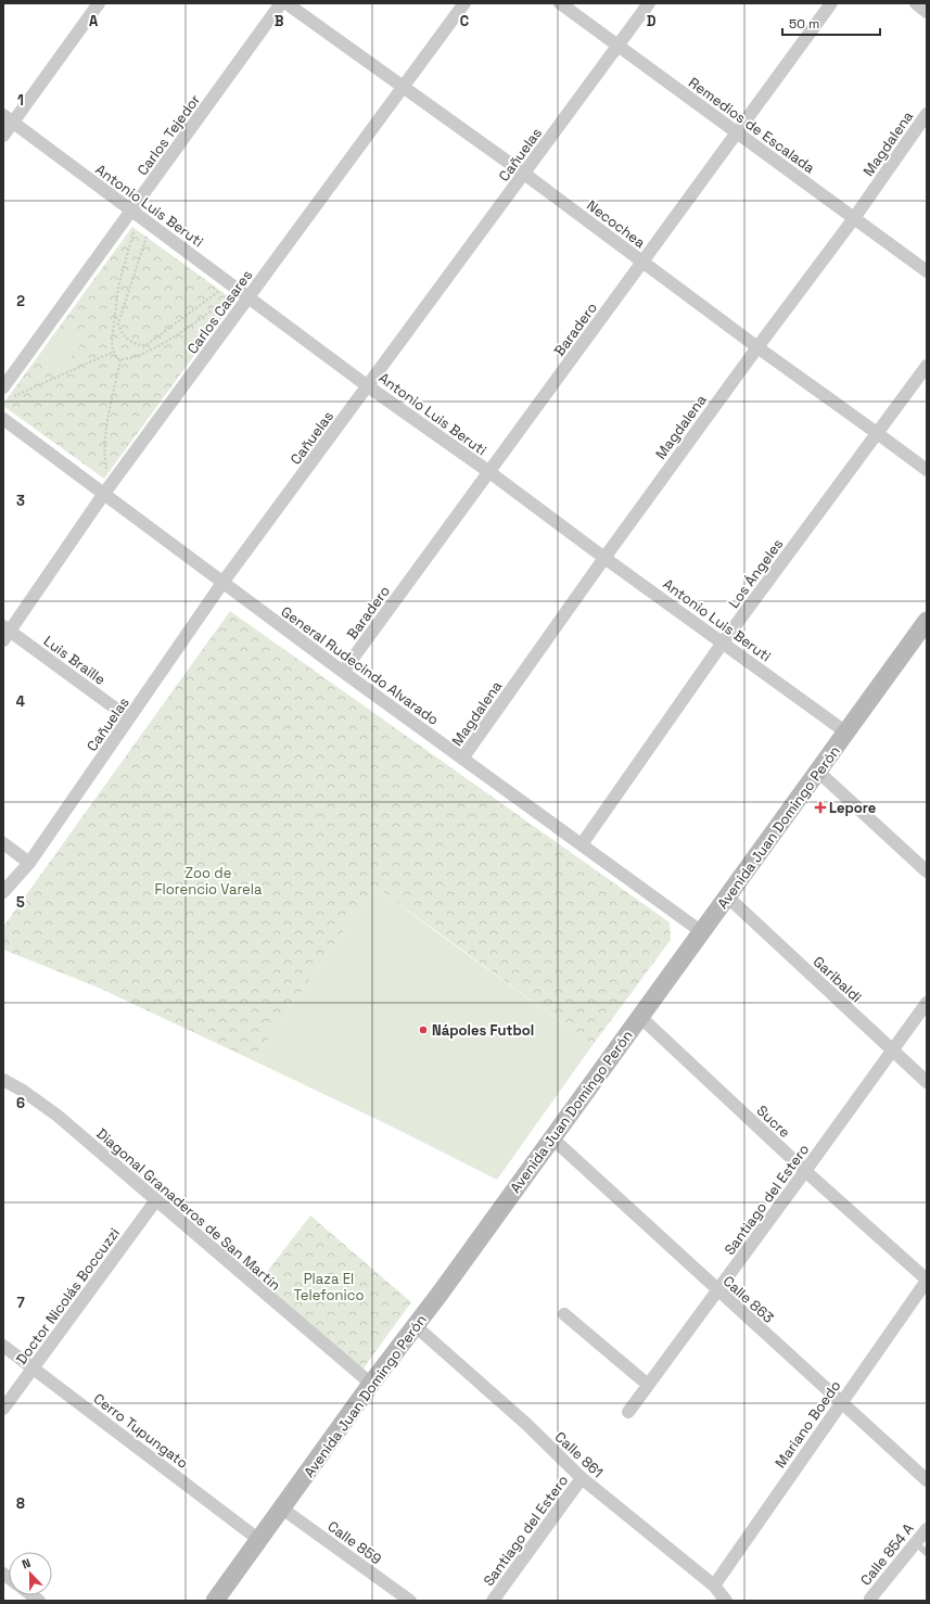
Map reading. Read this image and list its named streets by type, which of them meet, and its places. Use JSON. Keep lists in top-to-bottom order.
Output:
{
  "streets": {
    "main road": ["Avenida Juan Domingo Perón"],
    "street": [
      "Remedios de Escalada",
      "Carlos Tejedor",
      "Magdalena",
      "Cañuelas",
      "Antonio Luis Beruti",
      "Necochea",
      "Carlos Casares",
      "Baradero",
      "Los Ángeles",
      "Luis Braille",
      "General Rudecindo Alvarado",
      "Garibaldi",
      "Sucre",
      "Santiago del Estero",
      "Diagonal Granaderos de San Martín",
      "Doctor Nicolás Boccuzzi",
      "Calle 863",
      "Mariano Boedo",
      "Cerro Tupungato",
      "Calle 861",
      "Calle 859",
      "Calle 854 A"
    ]
  },
  "crossings": [
    ["Remedios de Escalada", "Magdalena"],
    ["Remedios de Escalada", "Cañuelas"],
    ["Remedios de Escalada", "Baradero"],
    ["Carlos Tejedor", "Antonio Luis Beruti"],
    ["Magdalena", "Antonio Luis Beruti"],
    ["Magdalena", "Necochea"],
    ["Magdalena", "General Rudecindo Alvarado"],
    ["Cañuelas", "Antonio Luis Beruti"],
    ["Cañuelas", "Necochea"],
    ["Cañuelas", "Luis Braille"],
    ["Cañuelas", "General Rudecindo Alvarado"],
    ["Antonio Luis Beruti", "Carlos Casares"],
    ["Antonio Luis Beruti", "Baradero"],
    ["Antonio Luis Beruti", "Los Ángeles"],
    ["Antonio Luis Beruti", "Avenida Juan Domingo Perón"],
    ["Necochea", "Carlos Casares"],
    ["Necochea", "Baradero"],
    ["Necochea", "Los Ángeles"],
    ["Carlos Casares", "Luis Braille"],
    ["Carlos Casares", "General Rudecindo Alvarado"],
    ["Baradero", "General Rudecindo Alvarado"],
    ["Los Ángeles", "General Rudecindo Alvarado"],
    ["General Rudecindo Alvarado", "Avenida Juan Domingo Perón"],
    ["Avenida Juan Domingo Perón", "Garibaldi"],
    ["Avenida Juan Domingo Perón", "Sucre"],
    ["Avenida Juan Domingo Perón", "Diagonal Granaderos de San Martín"],
    ["Avenida Juan Domingo Perón", "Calle 863"],
    ["Avenida Juan Domingo Perón", "Cerro Tupungato"],
    ["Avenida Juan Domingo Perón", "Calle 861"],
    ["Avenida Juan Domingo Perón", "Calle 859"],
    ["Garibaldi", "Santiago del Estero"],
    ["Sucre", "Santiago del Estero"],
    ["Sucre", "Mariano Boedo"],
    ["Santiago del Estero", "Calle 863"],
    ["Santiago del Estero", "Calle 861"],
    ["Diagonal Granaderos de San Martín", "Doctor Nicolás Boccuzzi"],
    ["Doctor Nicolás Boccuzzi", "Cerro Tupungato"],
    ["Calle 863", "Mariano Boedo"],
    ["Mariano Boedo", "Calle 861"]
  ],
  "parks": ["Zoo de Florencio Varela", "Plaza El Telefonico"],
  "places": {
    "health": ["Lepore"],
    "other": ["Nápoles Futbol"]
  },
  "scale_bar": "50 m",
  "north": "top",
  "grid": {
    "columns": [
      "A",
      "B",
      "C",
      "D"
    ],
    "rows": [
      "1",
      "2",
      "3",
      "4",
      "5",
      "6",
      "7",
      "8"
    ]
  }
}
